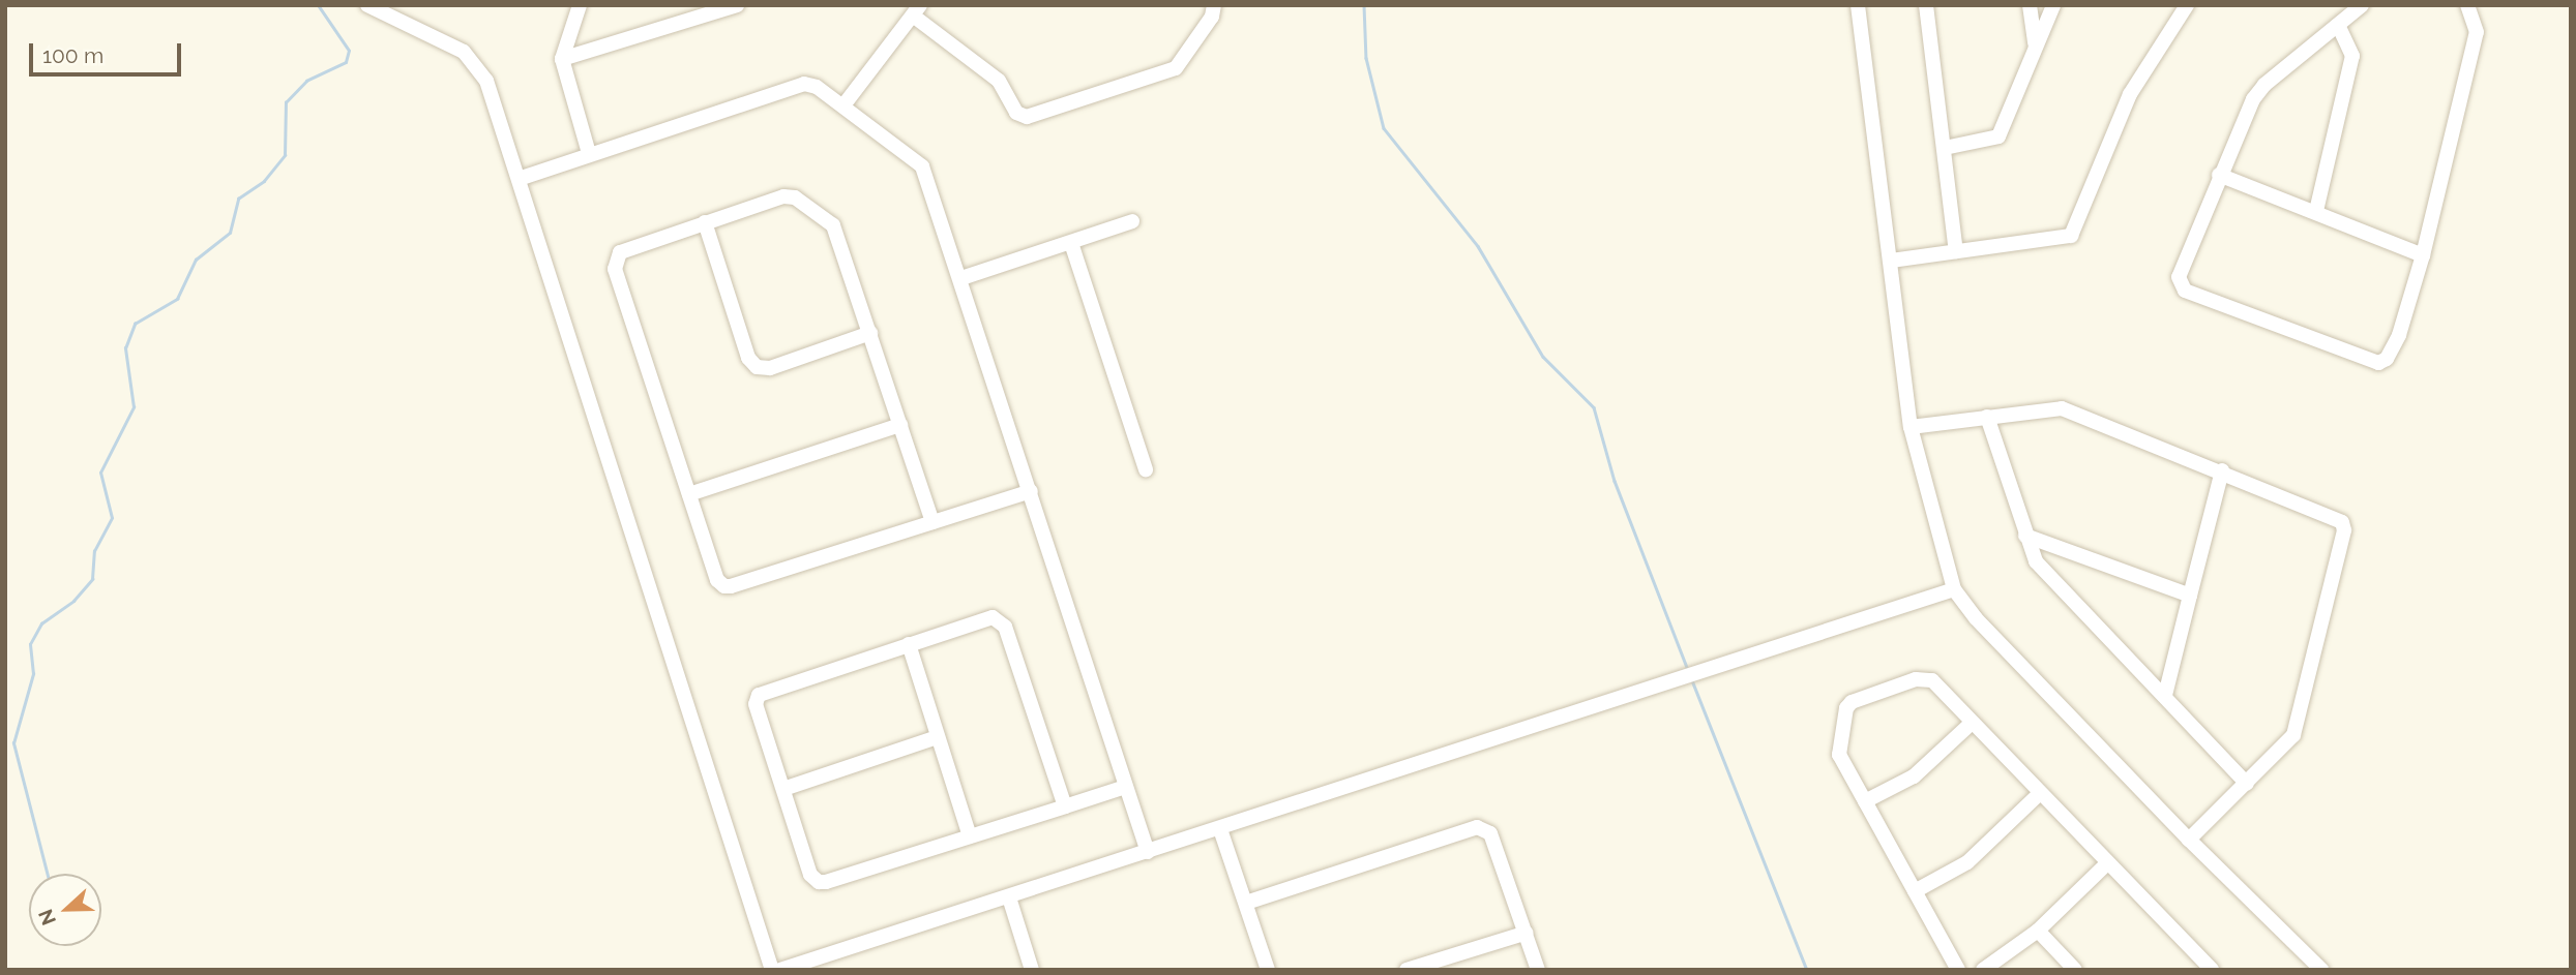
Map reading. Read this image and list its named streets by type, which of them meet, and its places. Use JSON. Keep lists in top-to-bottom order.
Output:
{
  "scale_bar": "100 m",
  "north": "left"
}
